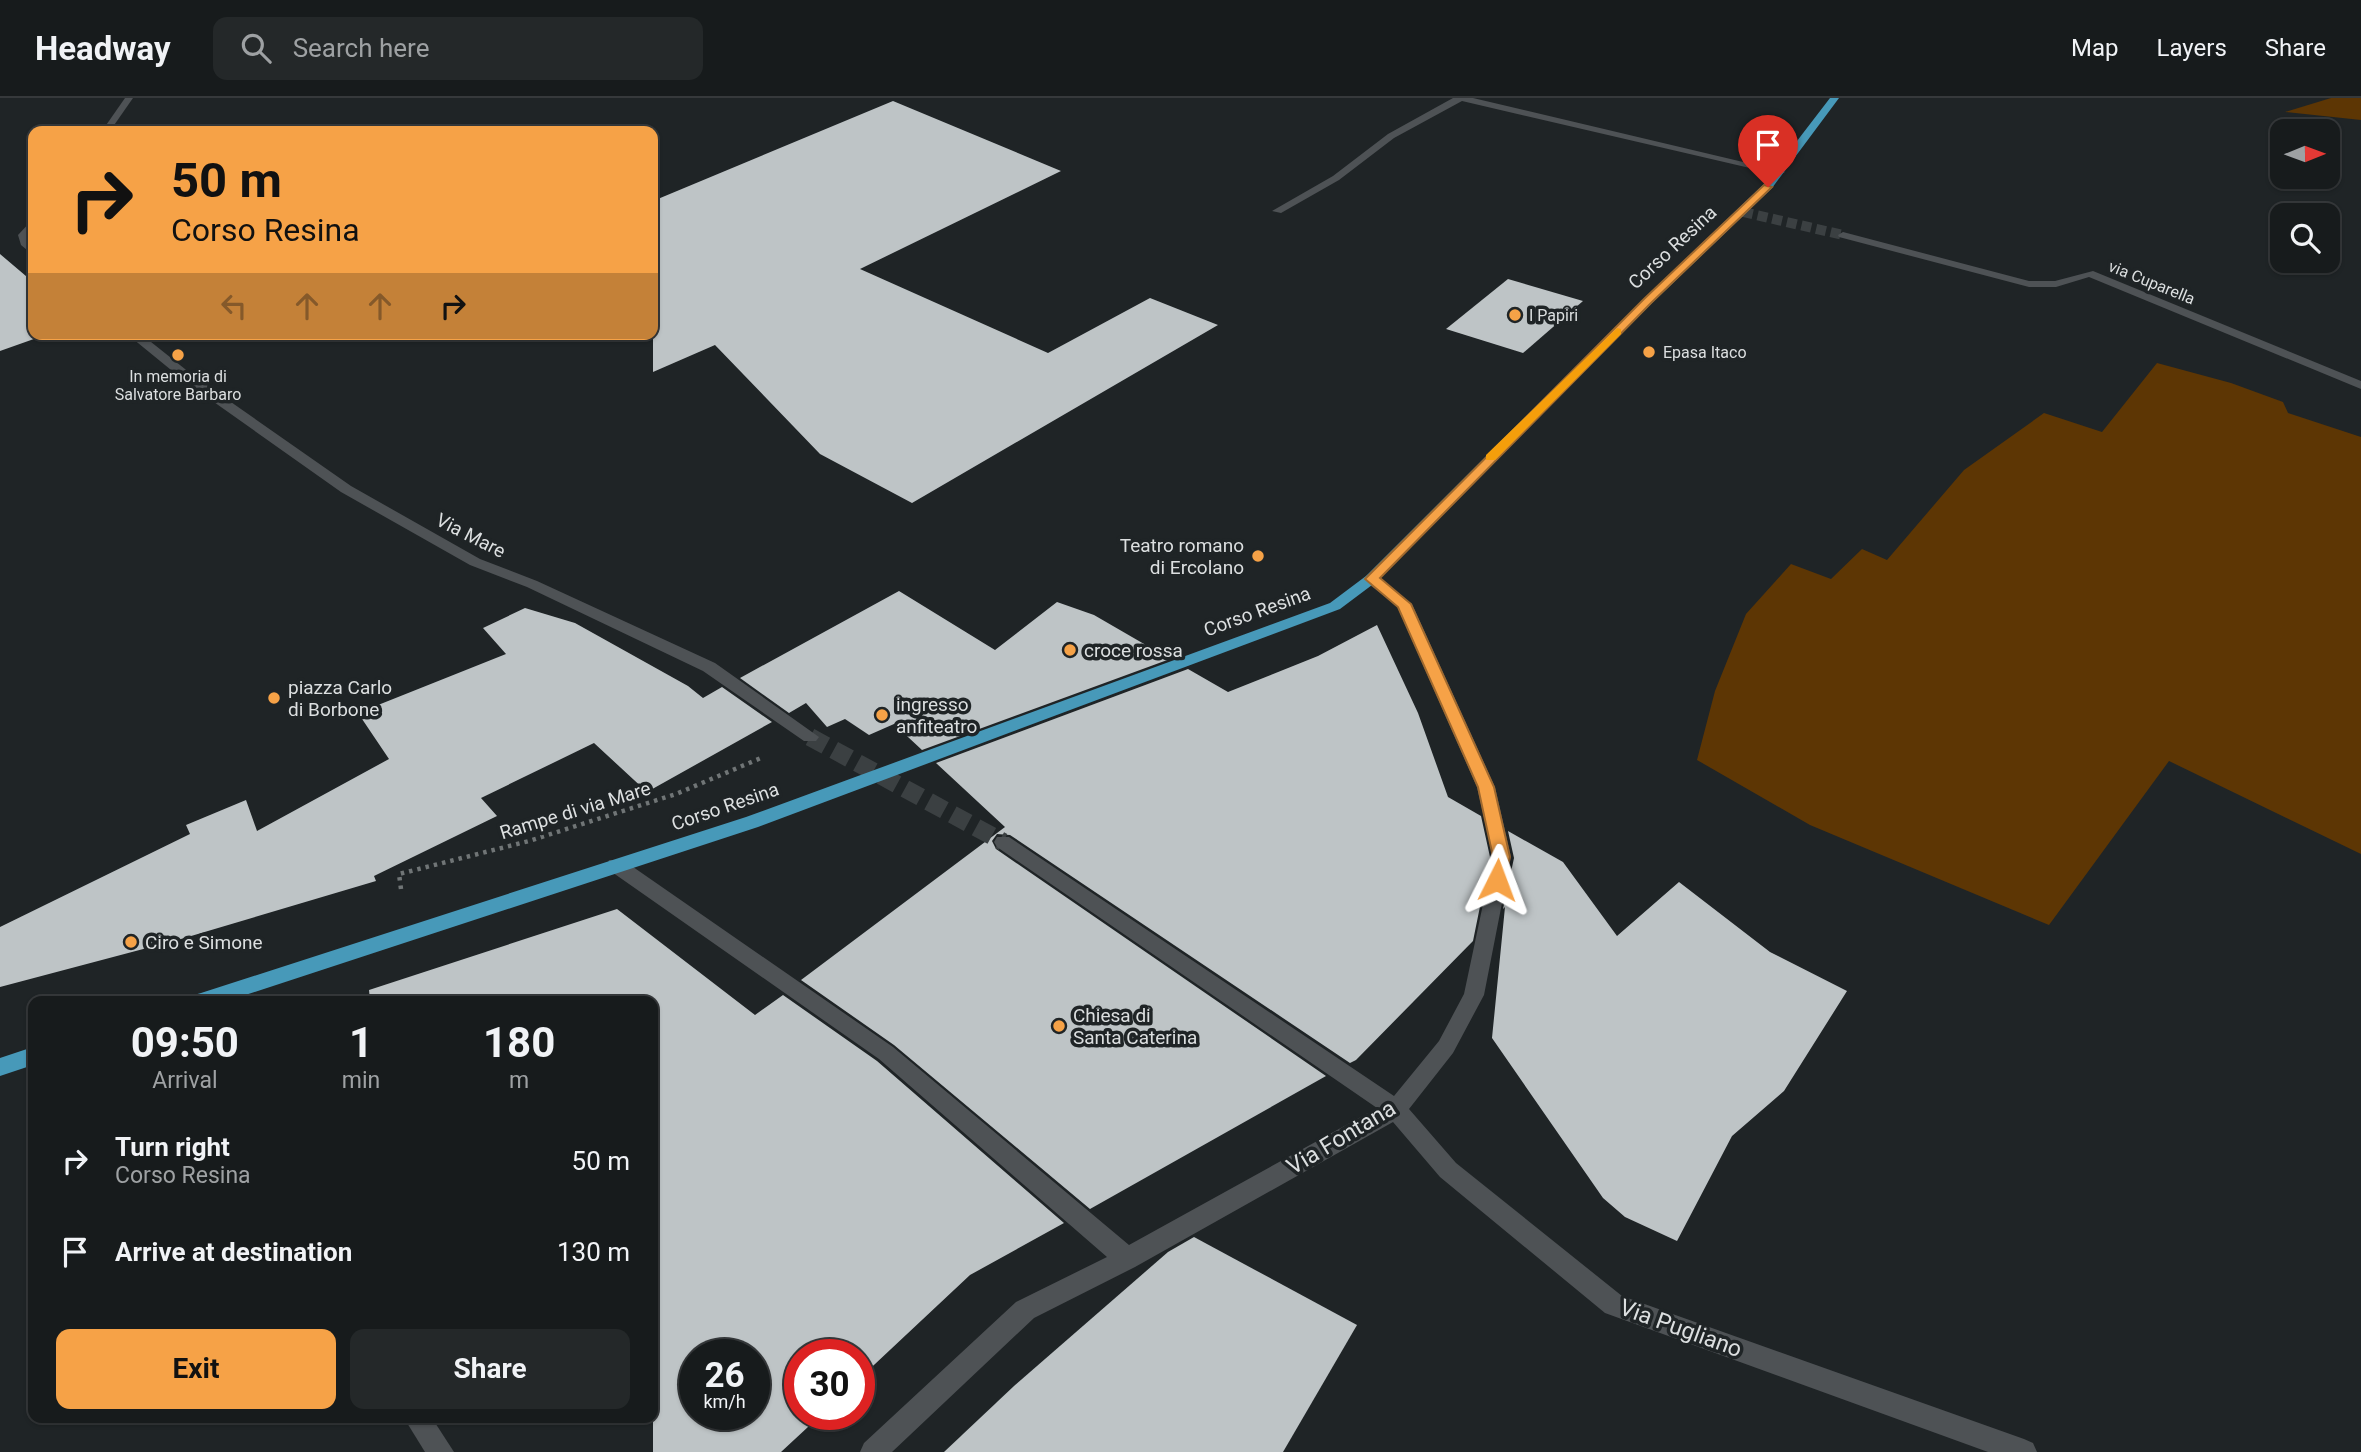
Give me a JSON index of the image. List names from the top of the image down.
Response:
{
  "streets": {
    "main road": ["Corso Resina"],
    "street": [
      "via Cuparella",
      "Via Mare",
      "Via Fontana",
      "Via Pugliano"
    ],
    "path": ["Rampe di via Mare"]
  },
  "crossings": [
    ["Corso Resina", "Rampe di via Mare"],
    ["Corso Resina", "Via Fontana"],
    ["Via Mare", "Rampe di via Mare"],
    ["Via Fontana", "Via Pugliano"]
  ],
  "places": [
    "I Papiri",
    "Epasa Itaco",
    "In memoria di Salvatore Barbaro",
    "Teatro romano di Ercolano",
    "croce rossa",
    "piazza Carlo di Borbone",
    "ingresso anfiteatro",
    "Ciro e Simone",
    "Chiesa di Santa Caterina"
  ],
  "north": "right",
  "page": {
    "header": "Headway",
    "search": "Search here",
    "nav": ["Map", "Layers", "Share"],
    "turn": ["50 m", "Corso Resina"],
    "eta": [
      "09:50",
      "Arrival",
      "1",
      "min",
      "180",
      "m"
    ],
    "list": [
      {
        "name": "Turn right",
        "note": "Corso Resina",
        "value": "50 m"
      },
      {
        "name": "Arrive at destination",
        "value": "130 m"
      }
    ],
    "buttons": ["Exit", "Share"],
    "speed": "26 km/h",
    "limit": "30"
  }
}
